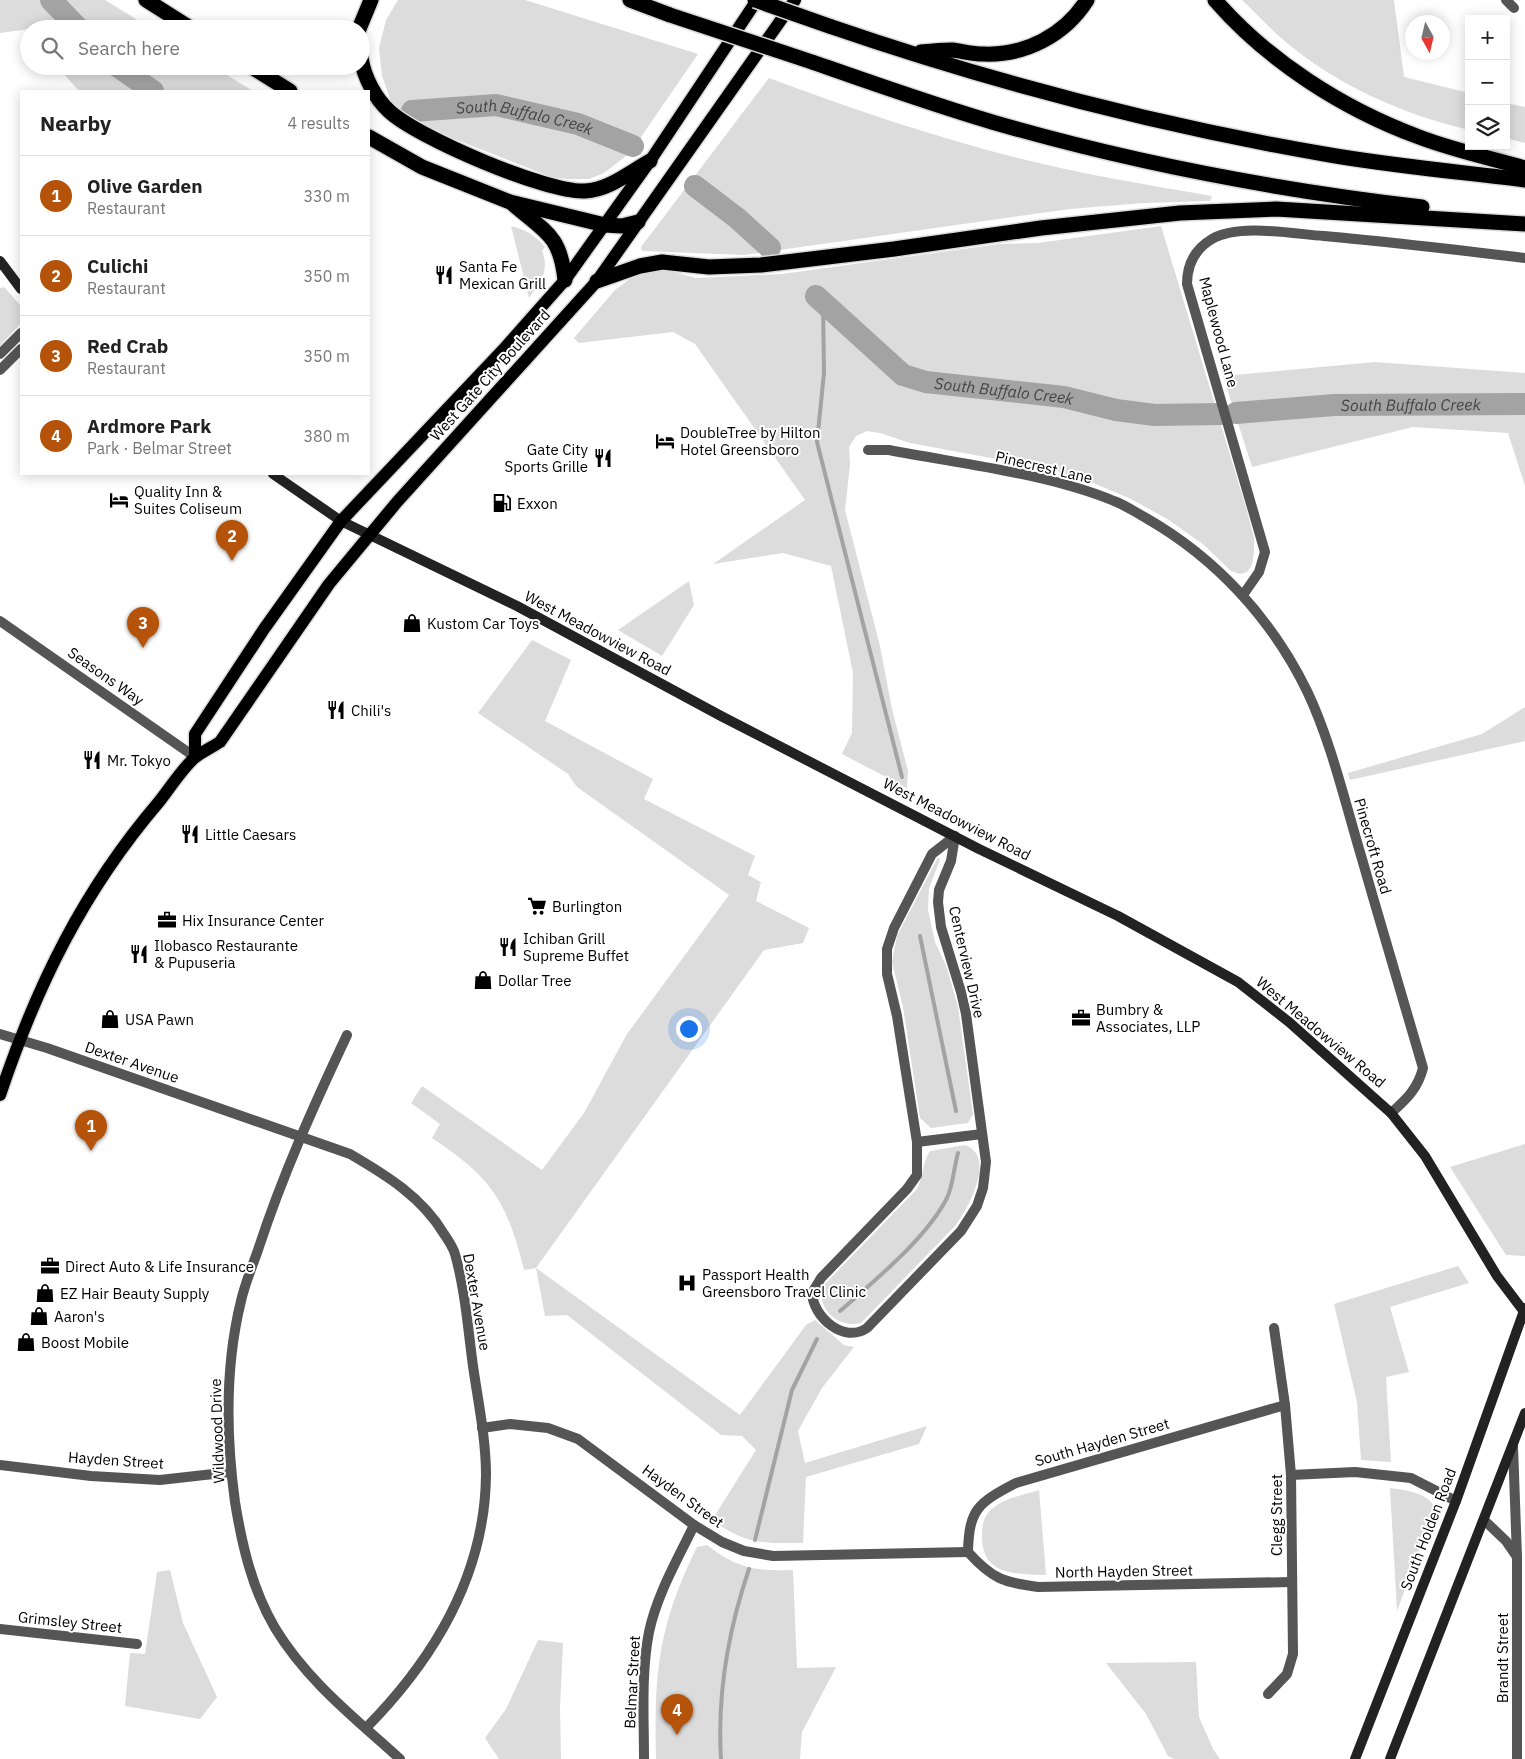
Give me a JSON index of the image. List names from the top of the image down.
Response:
{
  "streets": {
    "main road": ["West Gate City Boulevard"],
    "street": [
      "Maplewood Lane",
      "Pinecrest Lane",
      "West Meadowview Road",
      "Seasons Way",
      "Pinecroft Road",
      "Centerview Drive",
      "Dexter Avenue",
      "Wildwood Drive",
      "South Hayden Street",
      "Hayden Street",
      "Clegg Street",
      "South Holden Road",
      "North Hayden Street",
      "Grimsley Street",
      "Brandt Street",
      "Belmar Street"
    ]
  },
  "crossings": [
    ["Maplewood Lane", "Pinecrest Lane"],
    ["Maplewood Lane", "Pinecroft Road"],
    ["West Gate City Boulevard", "West Meadowview Road"],
    ["West Gate City Boulevard", "Seasons Way"],
    ["West Gate City Boulevard", "Dexter Avenue"],
    ["Pinecrest Lane", "Pinecroft Road"],
    ["West Meadowview Road", "Pinecroft Road"],
    ["West Meadowview Road", "Centerview Drive"],
    ["West Meadowview Road", "South Holden Road"],
    ["Dexter Avenue", "Wildwood Drive"],
    ["Dexter Avenue", "Hayden Street"],
    ["Wildwood Drive", "Hayden Street"],
    ["South Hayden Street", "Hayden Street"],
    ["South Hayden Street", "Clegg Street"],
    ["South Hayden Street", "North Hayden Street"],
    ["Hayden Street", "North Hayden Street"],
    ["Hayden Street", "Belmar Street"],
    ["Clegg Street", "North Hayden Street"]
  ],
  "water": ["South Buffalo Creek"],
  "places": {
    "restaurant": [
      "Santa Fe Mexican Grill",
      "Gate City Sports Grille",
      "Chili's",
      "Mr. Tokyo",
      "Little Caesars",
      "Ichiban Grill Supreme Buffet",
      "Ilobasco Restaurante & Pupuseria"
    ],
    "hotel": ["DoubleTree by Hilton Hotel Greensboro", "Quality Inn & Suites Coliseum"],
    "fuel station": ["Exxon"],
    "shop": [
      "Kustom Car Toys",
      "Dollar Tree",
      "USA Pawn",
      "EZ Hair Beauty Supply",
      "Aaron's",
      "Boost Mobile"
    ],
    "supermarket": ["Burlington"],
    "office": ["Hix Insurance Center", "Bumbry & Associates, LLP", "Direct Auto & Life Insurance"],
    "hospital": ["Passport Health Greensboro Travel Clinic"]
  },
  "north": "bottom",
  "page": {
    "map_buttons": ["+", "−"],
    "search": "Search here",
    "heading": ["Nearby", "4 results"],
    "list": [
      {
        "mark": "1",
        "name": "Olive Garden",
        "note": "Restaurant",
        "value": "330 m"
      },
      {
        "mark": "2",
        "name": "Culichi",
        "note": "Restaurant",
        "value": "350 m"
      },
      {
        "mark": "3",
        "name": "Red Crab",
        "note": "Restaurant",
        "value": "350 m"
      },
      {
        "mark": "4",
        "name": "Ardmore Park",
        "note": "Park · Belmar Street",
        "value": "380 m"
      }
    ],
    "pins": [
      "2",
      "3",
      "1",
      "4"
    ]
  }
}
